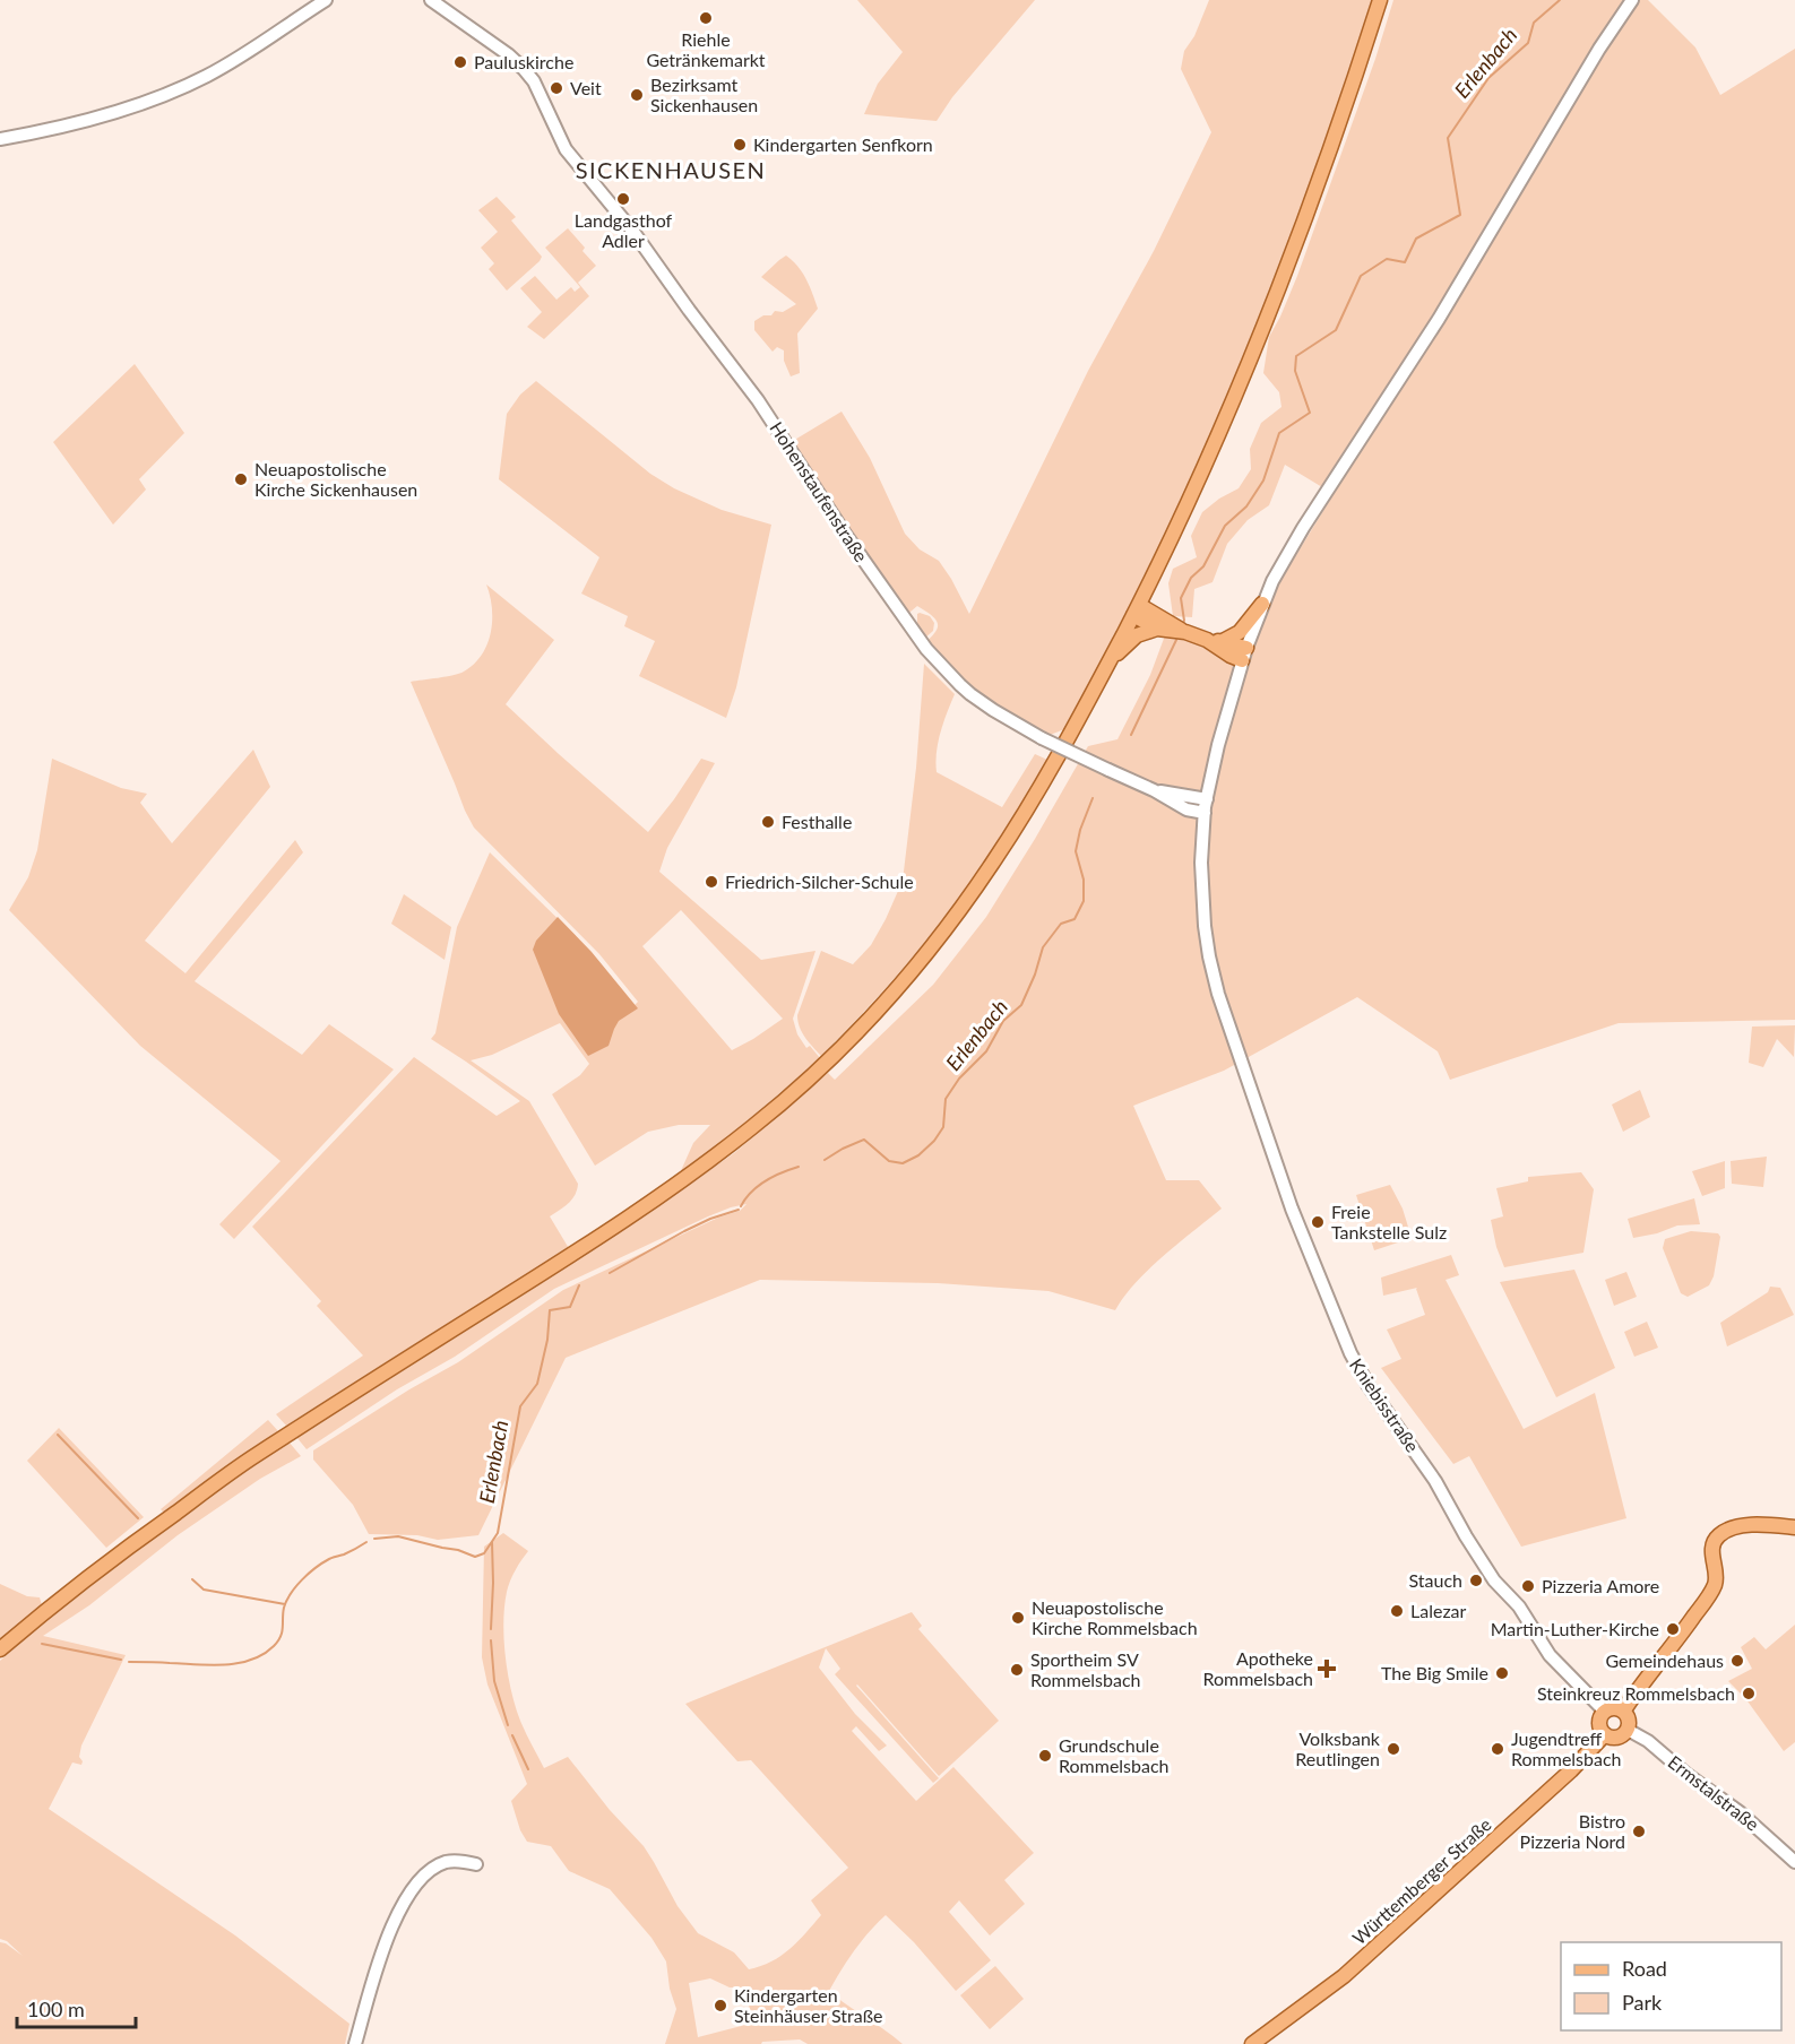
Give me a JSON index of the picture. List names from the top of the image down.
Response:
{
  "streets": {
    "main road": ["Württemberger Straße"],
    "street": ["Hohenstaufenstraße", "Kniebisstraße", "Ermstalstraße"]
  },
  "crossings": [
    ["Hohenstaufenstraße", "Kniebisstraße"],
    ["Kniebisstraße", "Ermstalstraße"],
    ["Kniebisstraße", "Württemberger Straße"],
    ["Ermstalstraße", "Württemberger Straße"]
  ],
  "districts": ["SICKENHAUSEN"],
  "water": ["Erlenbach"],
  "places": {
    "other": [
      "Riehle Getränkemarkt",
      "Pauluskirche",
      "Veit",
      "Bezirksamt Sickenhausen",
      "Kindergarten Senfkorn",
      "Landgasthof Adler",
      "Neuapostolische Kirche Sickenhausen",
      "Festhalle",
      "Friedrich-Silcher-Schule",
      "Freie Tankstelle Sulz",
      "Stauch",
      "Pizzeria Amore",
      "Lalezar",
      "Neuapostolische Kirche Rommelsbach",
      "Martin-Luther-Kirche",
      "Gemeindehaus",
      "Sportheim SV Rommelsbach",
      "The Big Smile",
      "Steinkreuz Rommelsbach",
      "Volksbank Reutlingen",
      "Jugendtreff Rommelsbach",
      "Grundschule Rommelsbach",
      "Bistro Pizzeria Nord",
      "Kindergarten Steinhäuser Straße"
    ],
    "health": ["Apotheke Rommelsbach"]
  },
  "legend": ["Road", "Park"],
  "scale_bar": "100 m"
}
